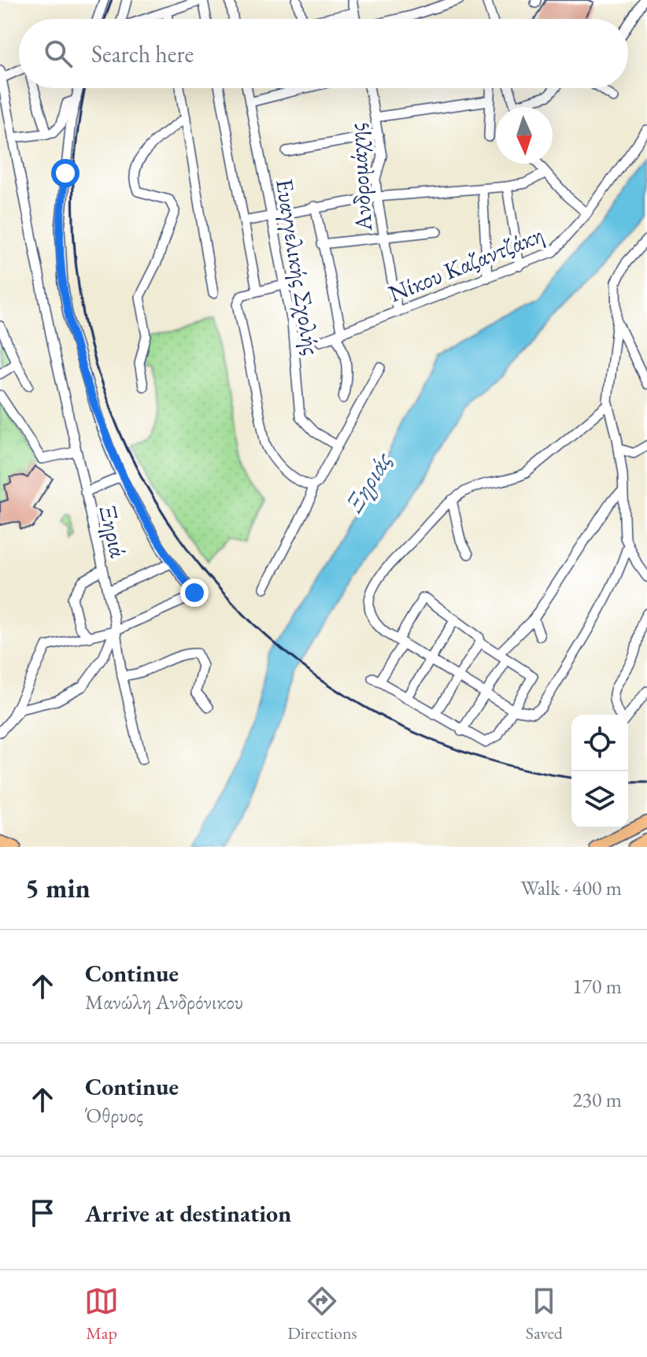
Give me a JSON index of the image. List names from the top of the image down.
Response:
{
  "streets": {
    "street": [
      "Ανδρομάχης",
      "Νίκου Καζαντζάκη",
      "Ευαγγελικής Σχολής",
      "Ξηριά"
    ]
  },
  "crossings": [
    ["Ανδρομάχης", "Νίκου Καζαντζάκη"]
  ],
  "water": ["Ξηριάς"],
  "north": "bottom",
  "page": {
    "search": "Search here",
    "heading": ["5 min", "Walk · 400 m"],
    "list": [
      ["Continue", "Μανώλη Ανδρόνικου", "170 m"],
      ["Continue", "Όθρυος", "230 m"],
      "Arrive at destination"
    ],
    "nav": ["Map", "Directions", "Saved"]
  }
}
